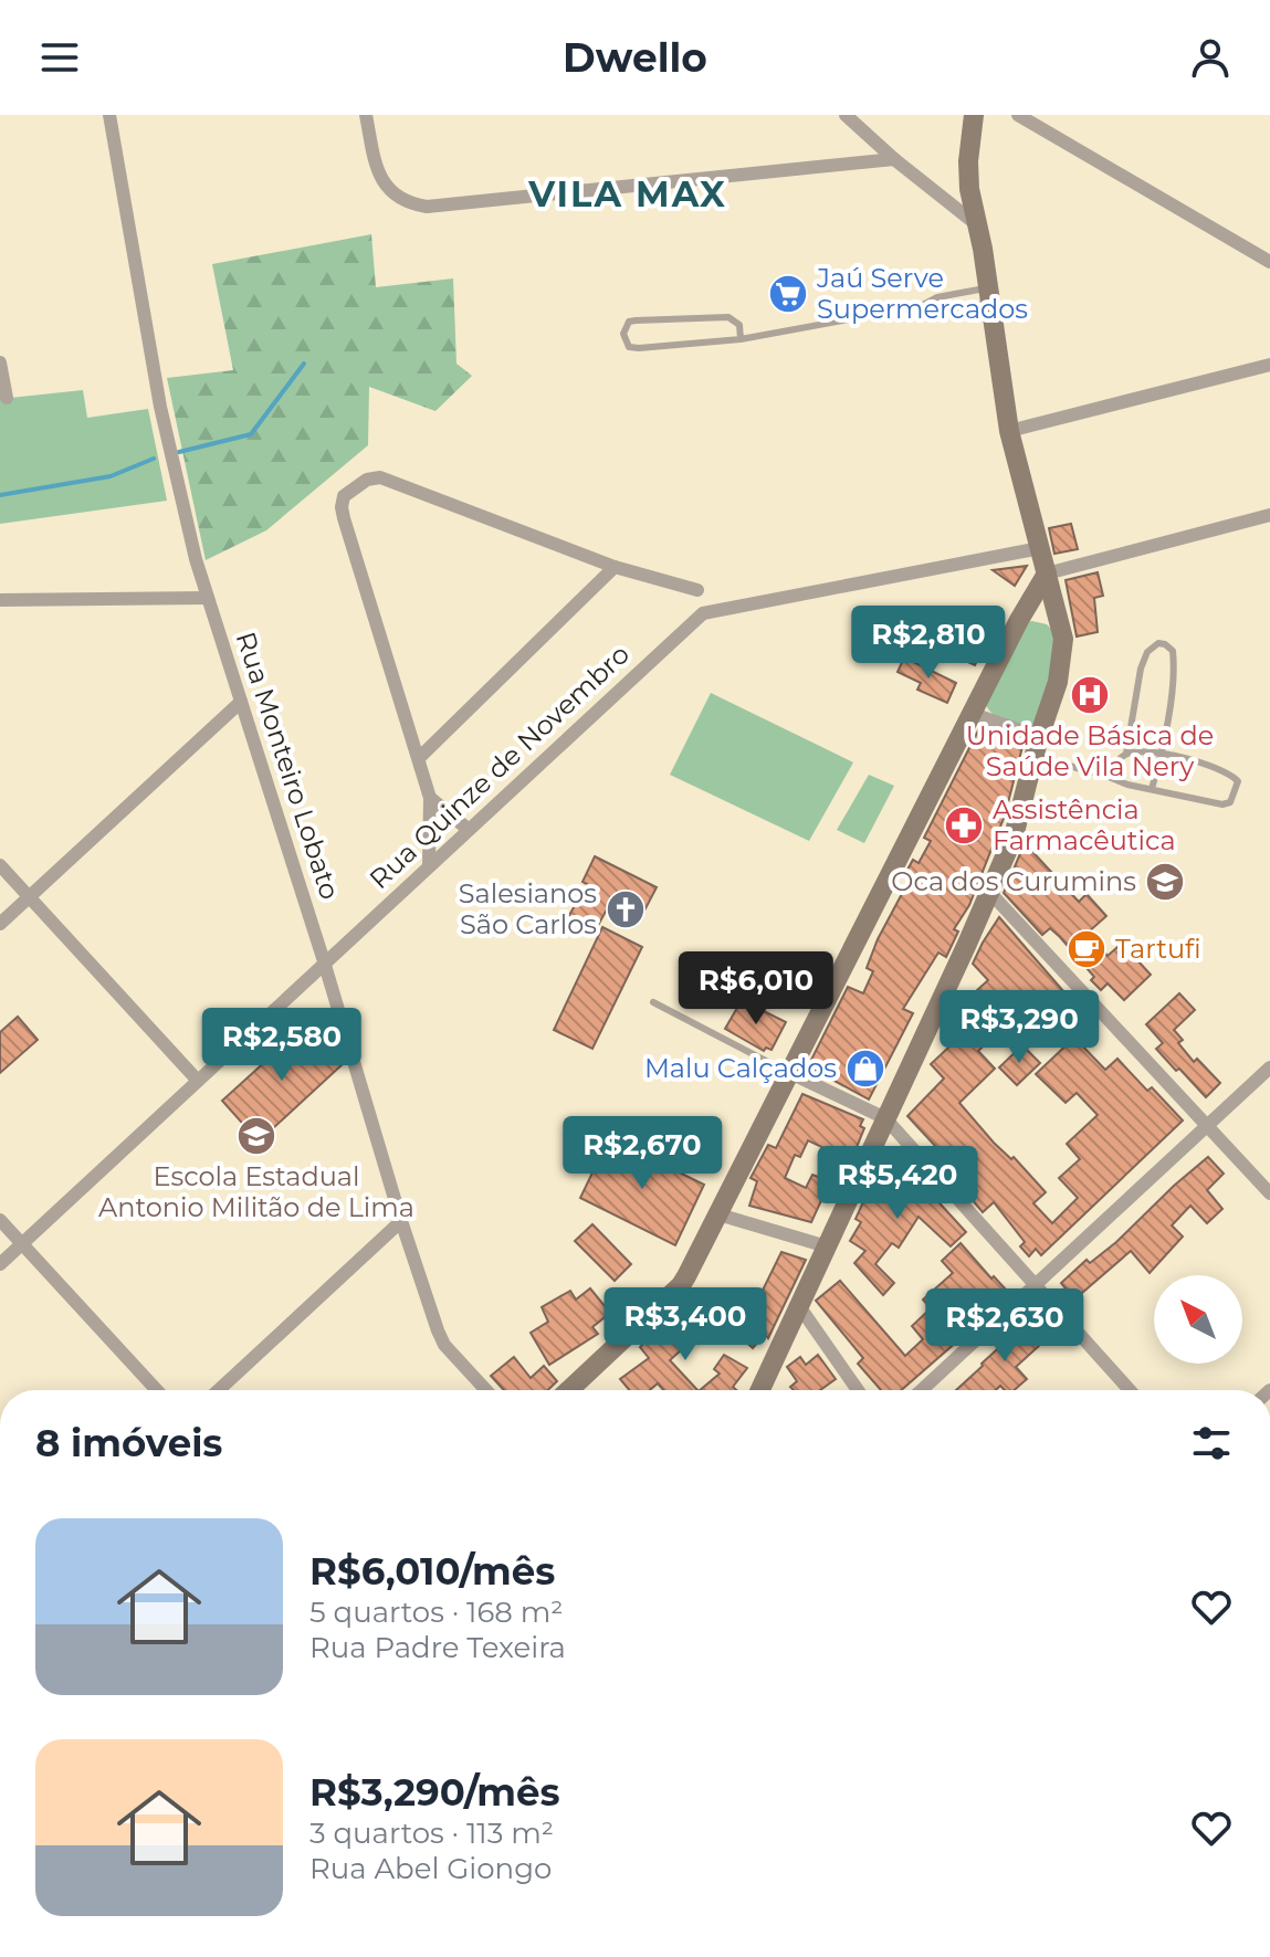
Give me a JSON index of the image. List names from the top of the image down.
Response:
{
  "streets": {
    "street": ["Rua Monteiro Lobato", "Rua Quinze de Novembro"]
  },
  "crossings": [
    ["Rua Monteiro Lobato", "Rua Quinze de Novembro"]
  ],
  "districts": ["VILA MAX"],
  "places": {
    "supermarket": ["Jaú Serve Supermercados"],
    "hospital": ["Unidade Básica de Saúde Vila Nery"],
    "pharmacy": ["Assistência Farmacêutica"],
    "school or university": ["Oca dos Curumins", "Escola Estadual Antonio Militão de Lima"],
    "church": ["Salesianos São Carlos"],
    "cafe": ["Tartufi"],
    "shop": ["Malu Calçados"]
  },
  "north": "top left",
  "page": {
    "header": "Dwello",
    "price": [
      "R$2,810",
      "R$6,010",
      "R$3,290",
      "R$2,580",
      "R$2,670",
      "R$5,420",
      "R$3,400",
      "R$2,630"
    ],
    "heading": "8 imóveis",
    "list": [
      {
        "name": "R$6,010/mês",
        "note": "5 quartos · 168 m² · Rua Padre Texeira"
      },
      {
        "name": "R$3,290/mês",
        "note": "3 quartos · 113 m² · Rua Abel Giongo"
      }
    ]
  }
}
